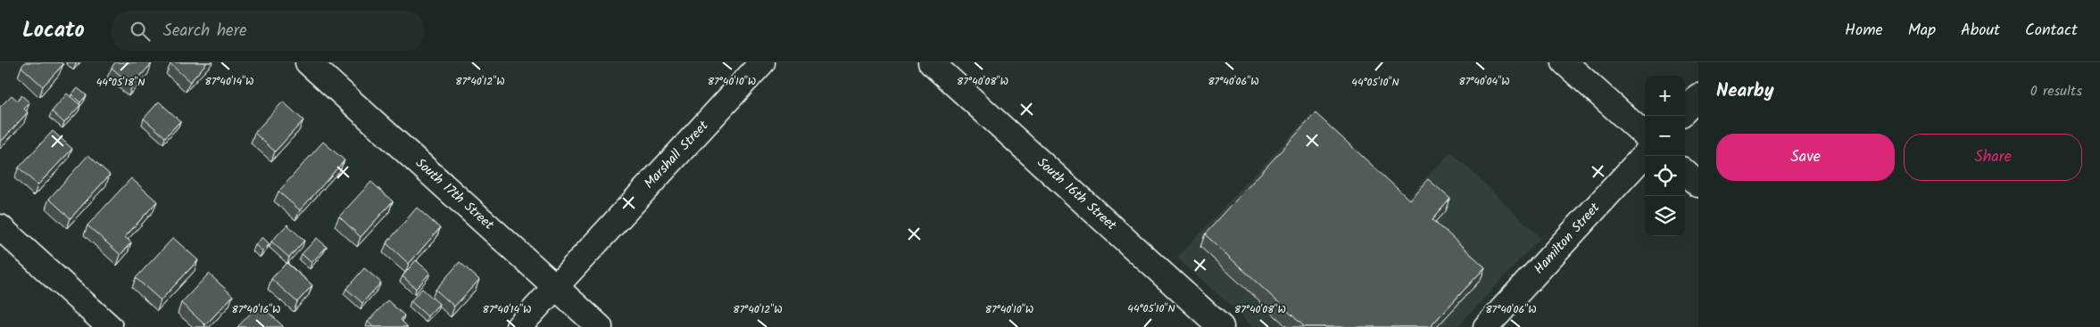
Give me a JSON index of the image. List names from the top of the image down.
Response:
{
  "streets": {
    "street": [
      "Marshall Street",
      "South 17th Street",
      "South 16th Street",
      "Hamilton Street"
    ]
  },
  "crossings": [
    ["Marshall Street", "South 17th Street"]
  ],
  "page": {
    "header": "Locato",
    "search": "Search here",
    "nav": [
      "Home",
      "Map",
      "About",
      "Contact"
    ],
    "heading": ["Nearby", "0 results"],
    "map_buttons": ["+", "−"],
    "buttons": ["Save", "Share"]
  },
  "coordinates": [
    "87°40'14\"W",
    "87°40'12\"W",
    "87°40'10\"W",
    "87°40'08\"W",
    "87°40'06\"W",
    "87°40'04\"W",
    "44°05'18\"N",
    "44°05'10\"N",
    "87°40'16\"W"
  ]
}
